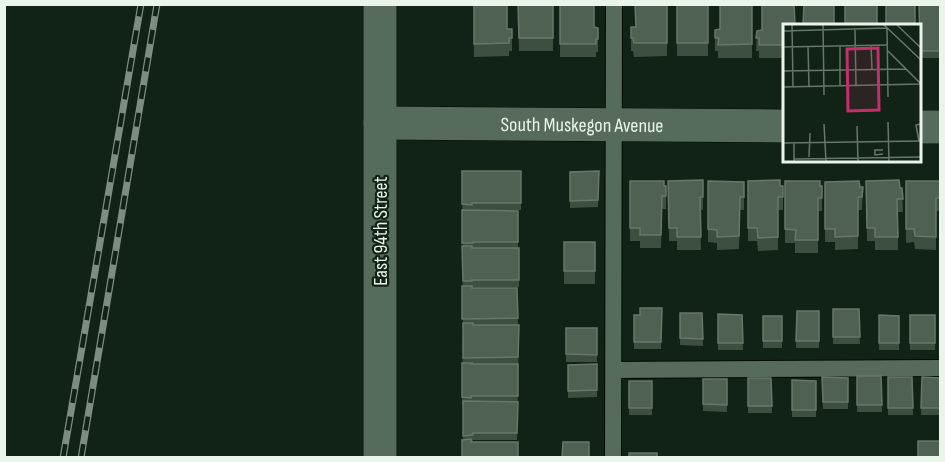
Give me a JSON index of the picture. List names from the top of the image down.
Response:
{
  "streets": {
    "street": ["South Muskegon Avenue", "East 94th Street"]
  },
  "crossings": [
    ["South Muskegon Avenue", "East 94th Street"]
  ]
}
